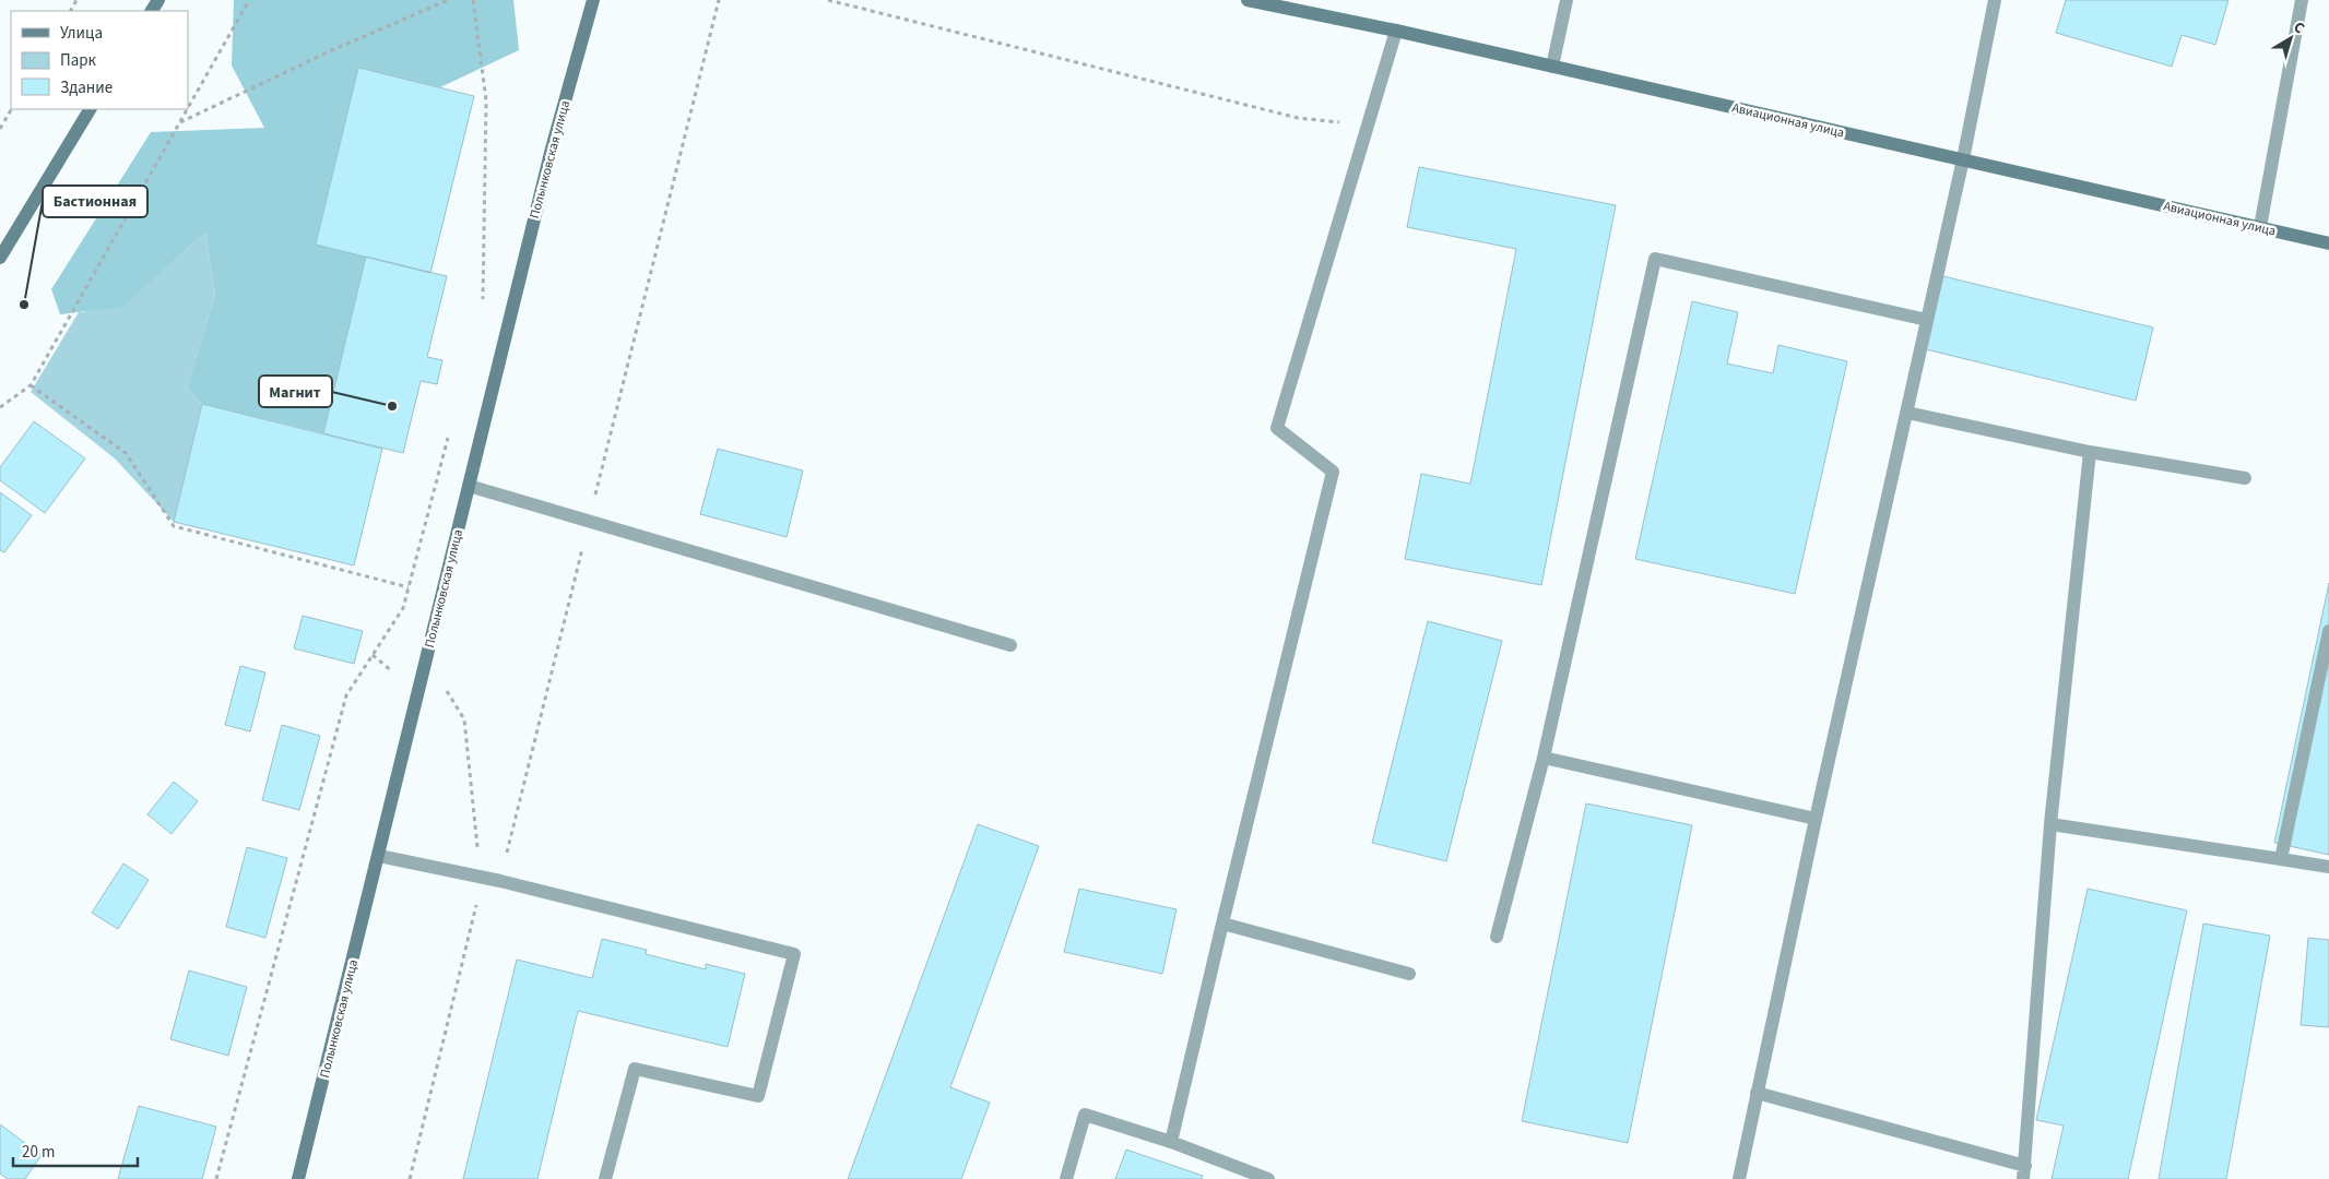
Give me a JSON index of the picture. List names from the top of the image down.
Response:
{
  "streets": {
    "main road": ["Авиационная улица", "Полынковская улица"]
  },
  "places": ["Бастионная", "Магнит"],
  "legend": ["Улица", "Парк", "Здание"],
  "scale_bar": "20 m",
  "north": "top right"
}
